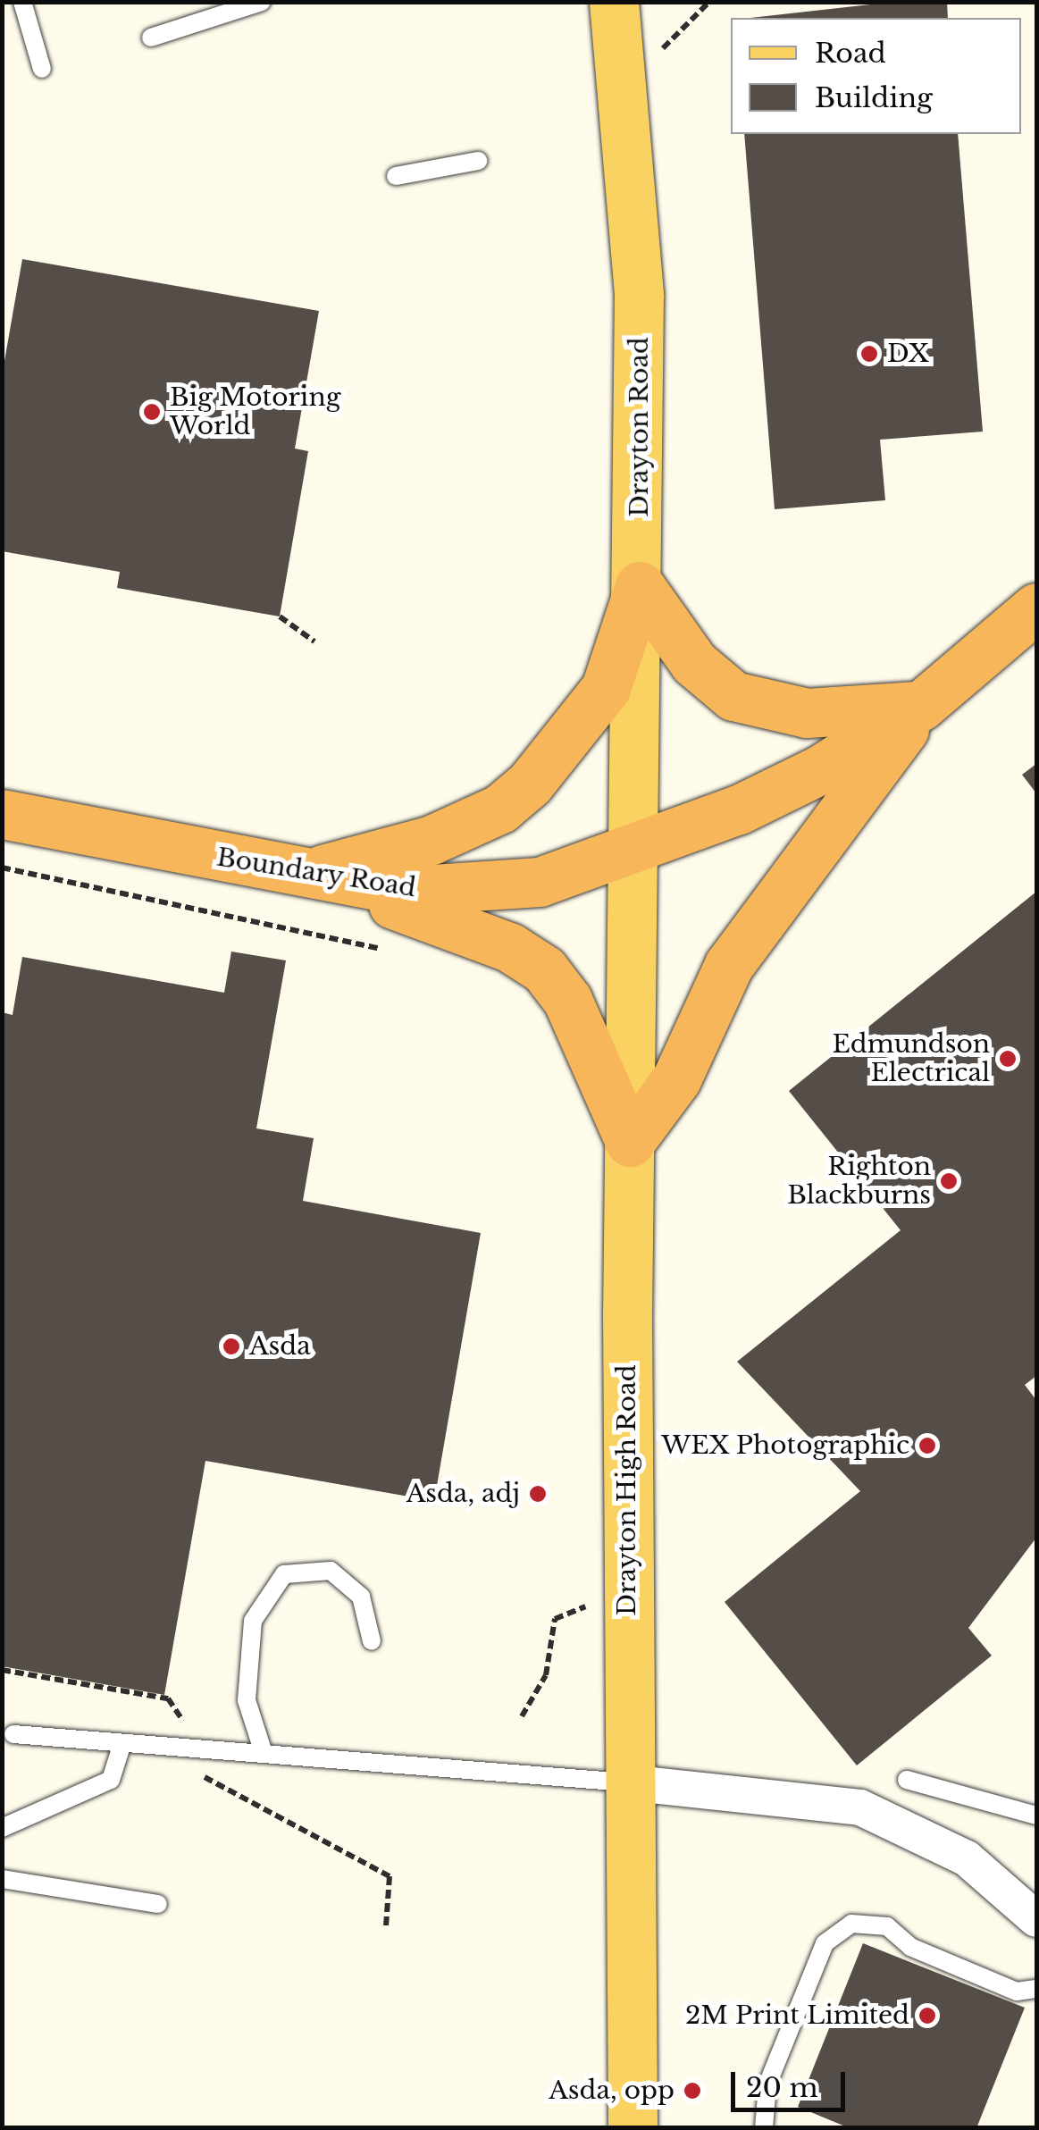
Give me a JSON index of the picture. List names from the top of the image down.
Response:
{
  "streets": {
    "highway": ["Boundary Road"],
    "main road": ["Drayton Road", "Drayton High Road"]
  },
  "crossings": [
    ["Drayton Road", "Boundary Road"],
    ["Drayton Road", "Drayton High Road"],
    ["Boundary Road", "Drayton High Road"]
  ],
  "places": [
    "DX",
    "Big Motoring World",
    "Edmundson Electrical",
    "Righton Blackburns",
    "Asda",
    "WEX Photographic",
    "Asda, adj",
    "2M Print Limited",
    "Asda, opp"
  ],
  "legend": ["Road", "Building"],
  "scale_bar": "20 m"
}
